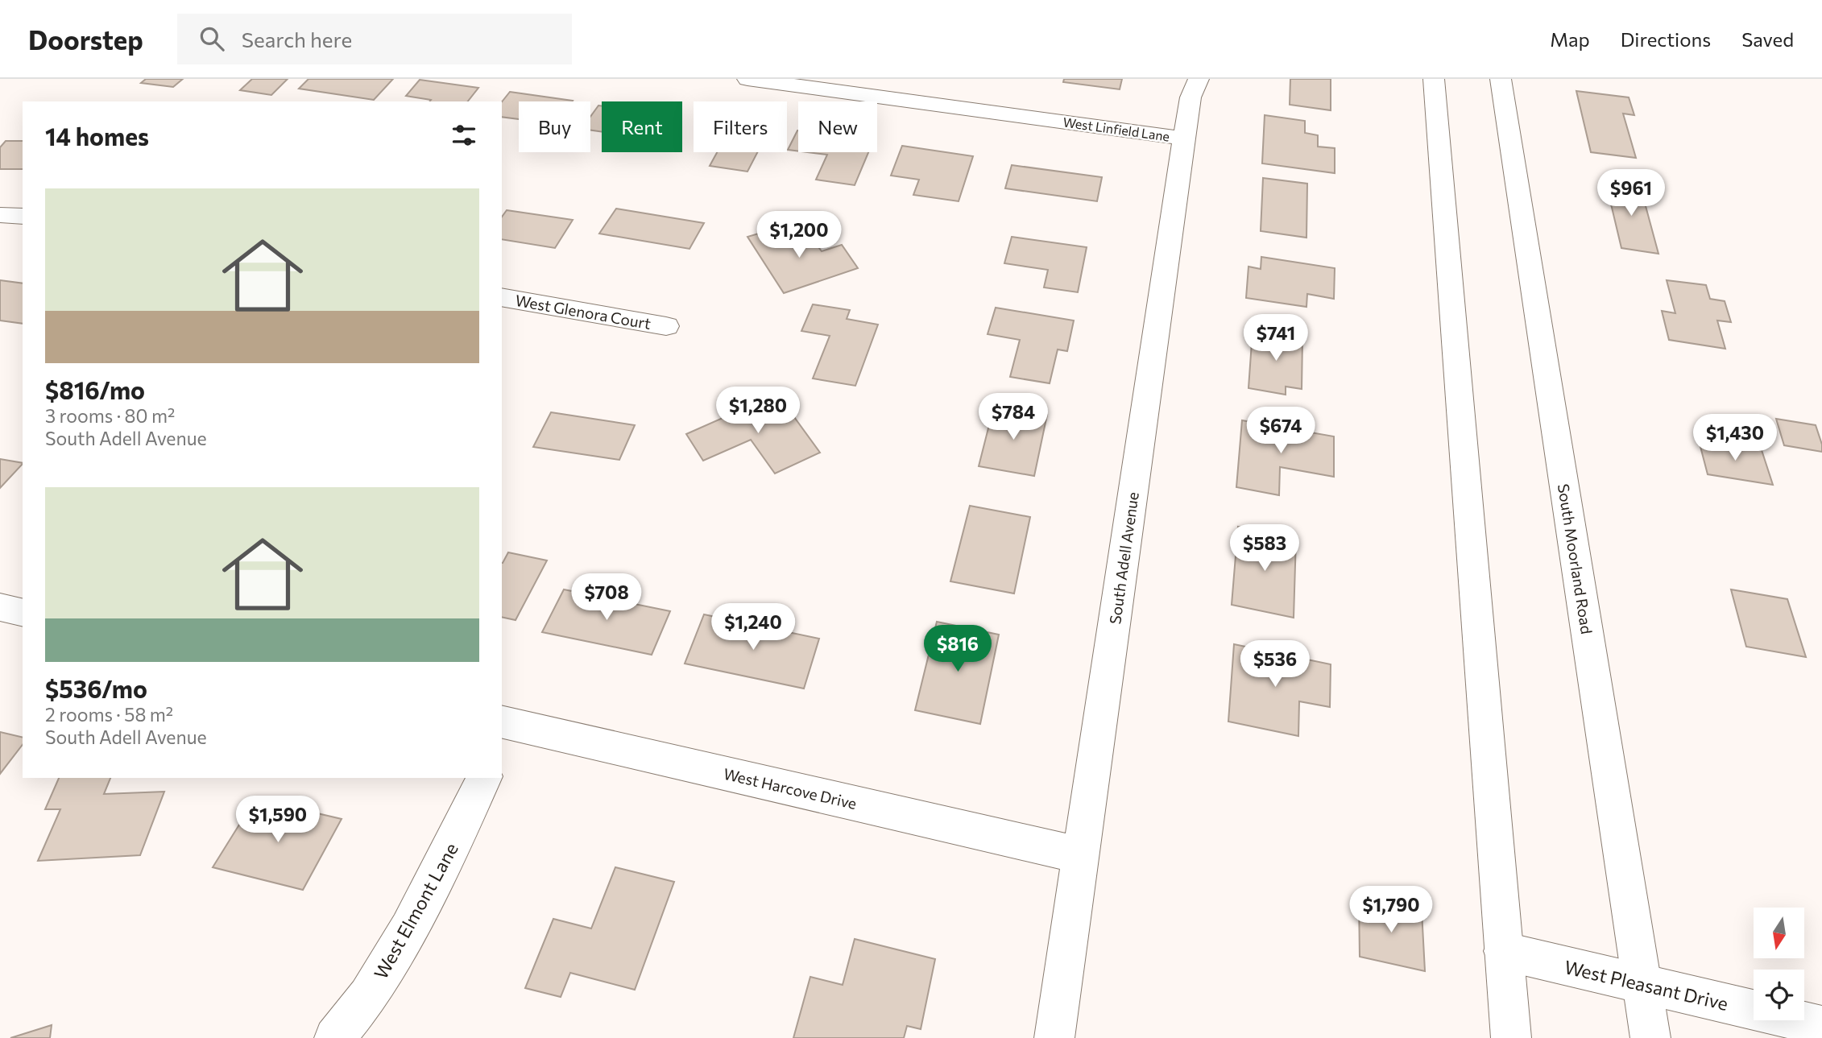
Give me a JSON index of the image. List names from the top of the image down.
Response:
{
  "streets": {
    "street": [
      "West Linfield Lane",
      "West Glenora Court",
      "South Adell Avenue",
      "South Moorland Road",
      "West Harcove Drive",
      "West Elmont Lane",
      "West Pleasant Drive"
    ]
  },
  "crossings": [
    ["West Linfield Lane", "South Adell Avenue"],
    ["South Adell Avenue", "West Harcove Drive"],
    ["South Moorland Road", "West Pleasant Drive"]
  ],
  "north": "bottom",
  "page": {
    "header": "Doorstep",
    "search": "Search here",
    "nav": ["Map", "Directions", "Saved"],
    "chip": [
      "Buy",
      "Rent",
      "Filters",
      "New"
    ],
    "heading": "14 homes",
    "price": [
      "$961",
      "$1,200",
      "$741",
      "$1,280",
      "$784",
      "$674",
      "$1,430",
      "$583",
      "$708",
      "$1,240",
      "$816",
      "$536",
      "$1,590",
      "$1,790"
    ],
    "list": [
      {
        "name": "$816/mo",
        "note": "3 rooms · 80 m² · South Adell Avenue"
      },
      {
        "name": "$536/mo",
        "note": "2 rooms · 58 m² · South Adell Avenue"
      }
    ]
  }
}
